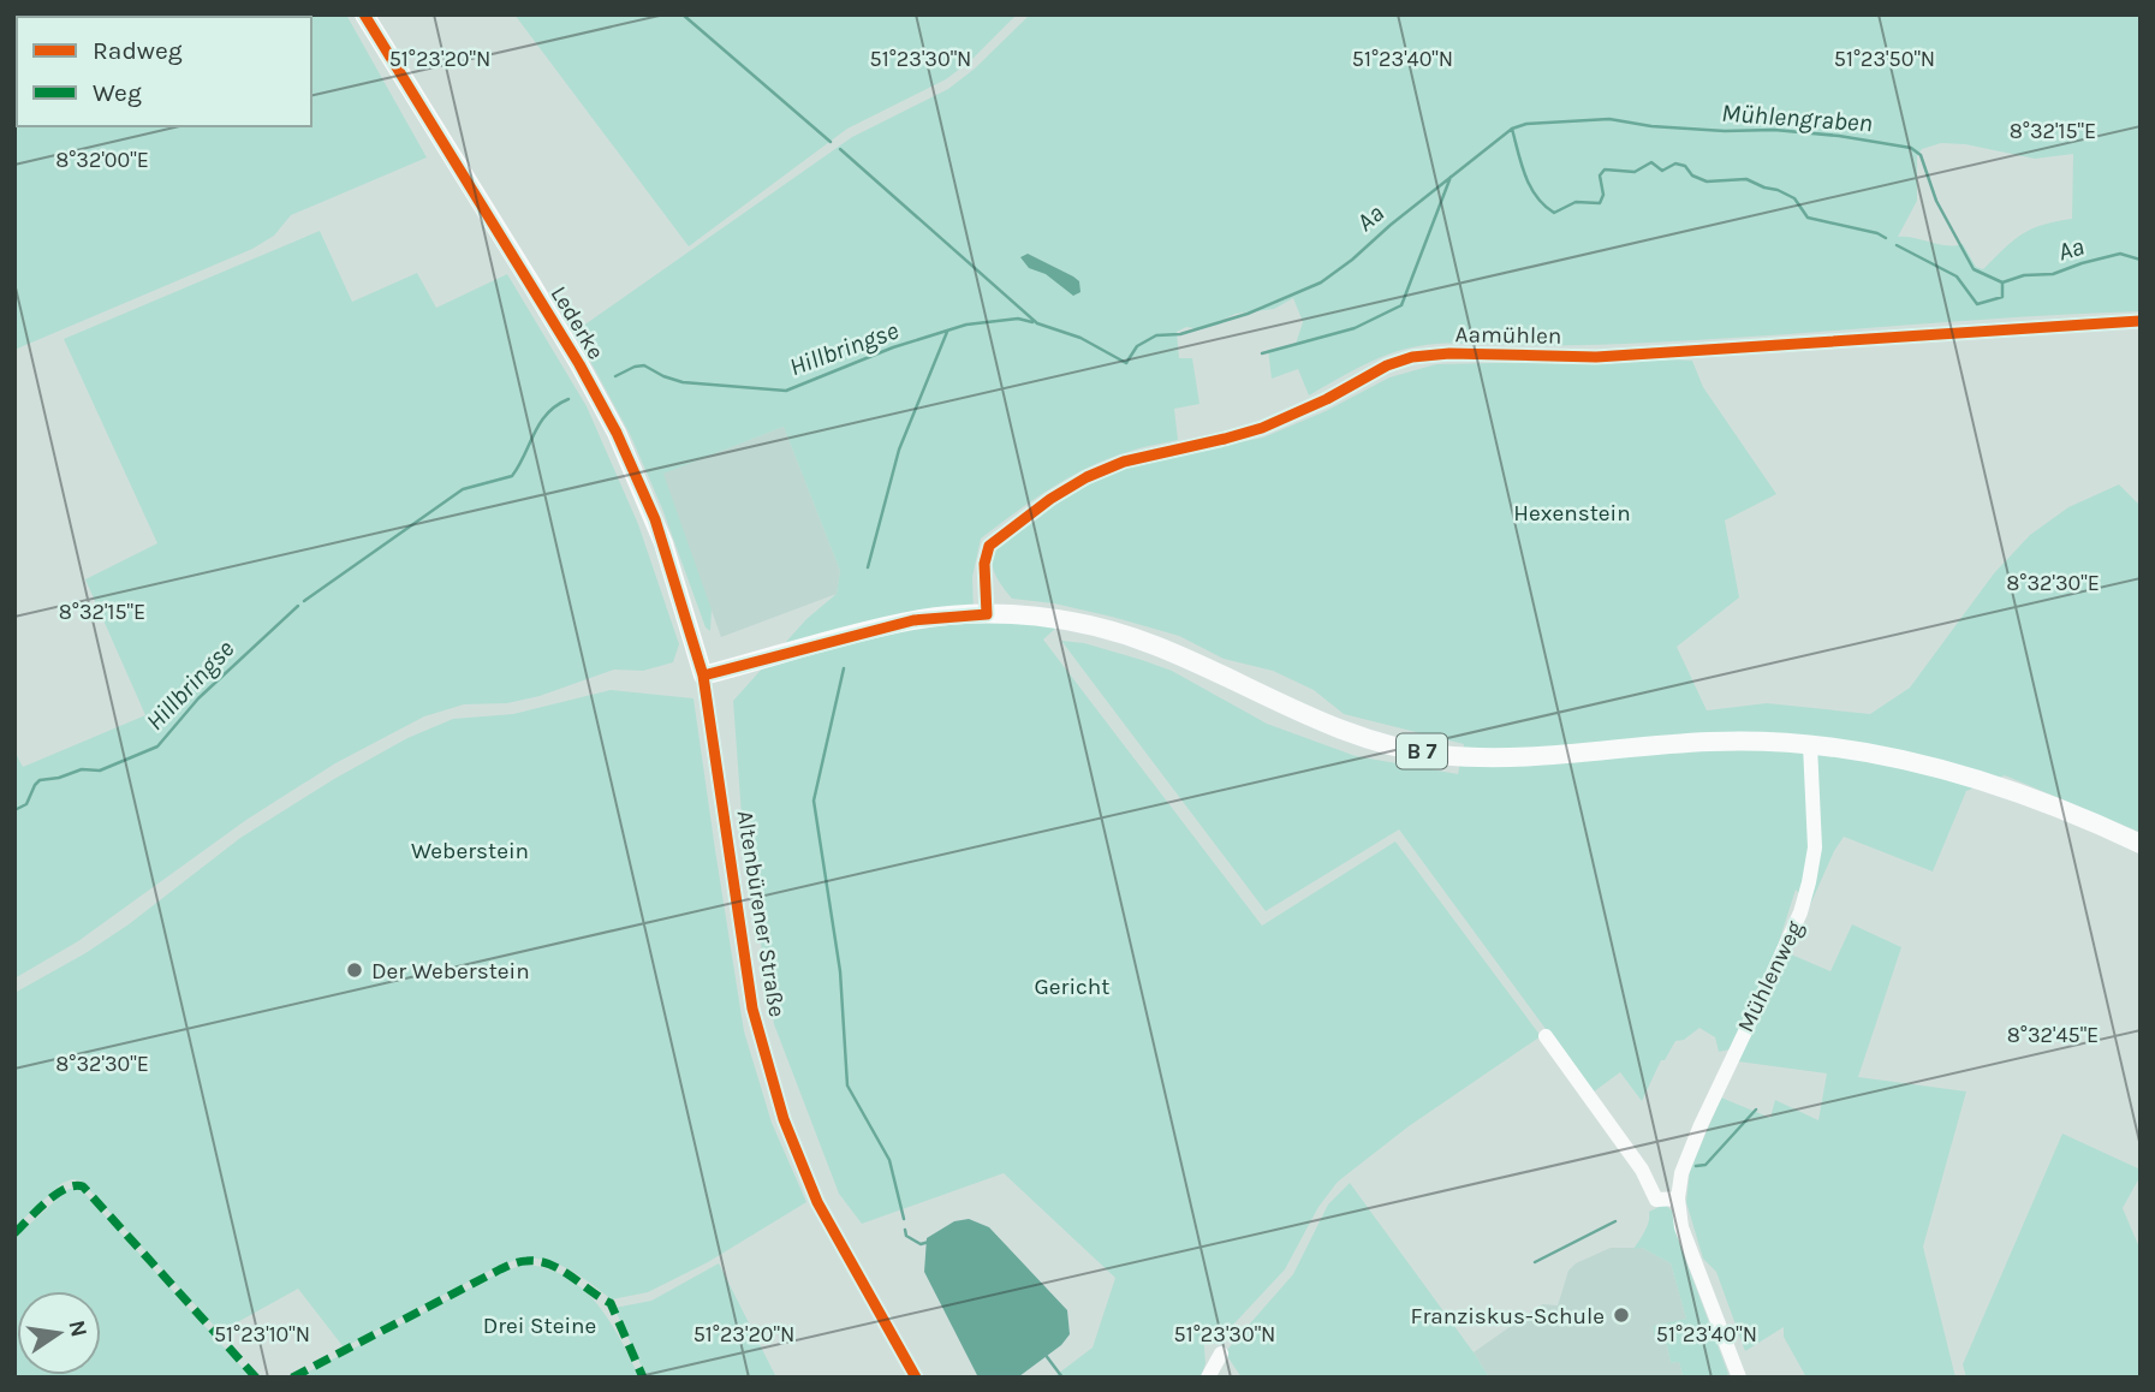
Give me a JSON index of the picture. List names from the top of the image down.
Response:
{
  "streets": {
    "main road": ["Lederke", "B 7"],
    "street": ["Aamühlen", "Altenbürener Straße", "Mühlenweg"]
  },
  "crossings": [
    ["Lederke", "B 7"],
    ["Lederke", "Altenbürener Straße"],
    ["Aamühlen", "B 7"],
    ["B 7", "Altenbürener Straße"],
    ["B 7", "Mühlenweg"]
  ],
  "water": ["Mühlengraben", "Aa", "Hillbringse"],
  "parks": [
    "Hexenstein",
    "Weberstein",
    "Gericht",
    "Drei Steine"
  ],
  "places": ["Der Weberstein", "Franziskus-Schule"],
  "legend": ["Radweg", "Weg"],
  "north": "right",
  "coordinates": [
    "51°23'50\"N",
    "51°23'20\"N",
    "51°23'30\"N",
    "51°23'40\"N",
    "8°32'15\"E",
    "8°32'00\"E",
    "8°32'30\"E",
    "8°32'45\"E",
    "51°23'10\"N"
  ]
}
